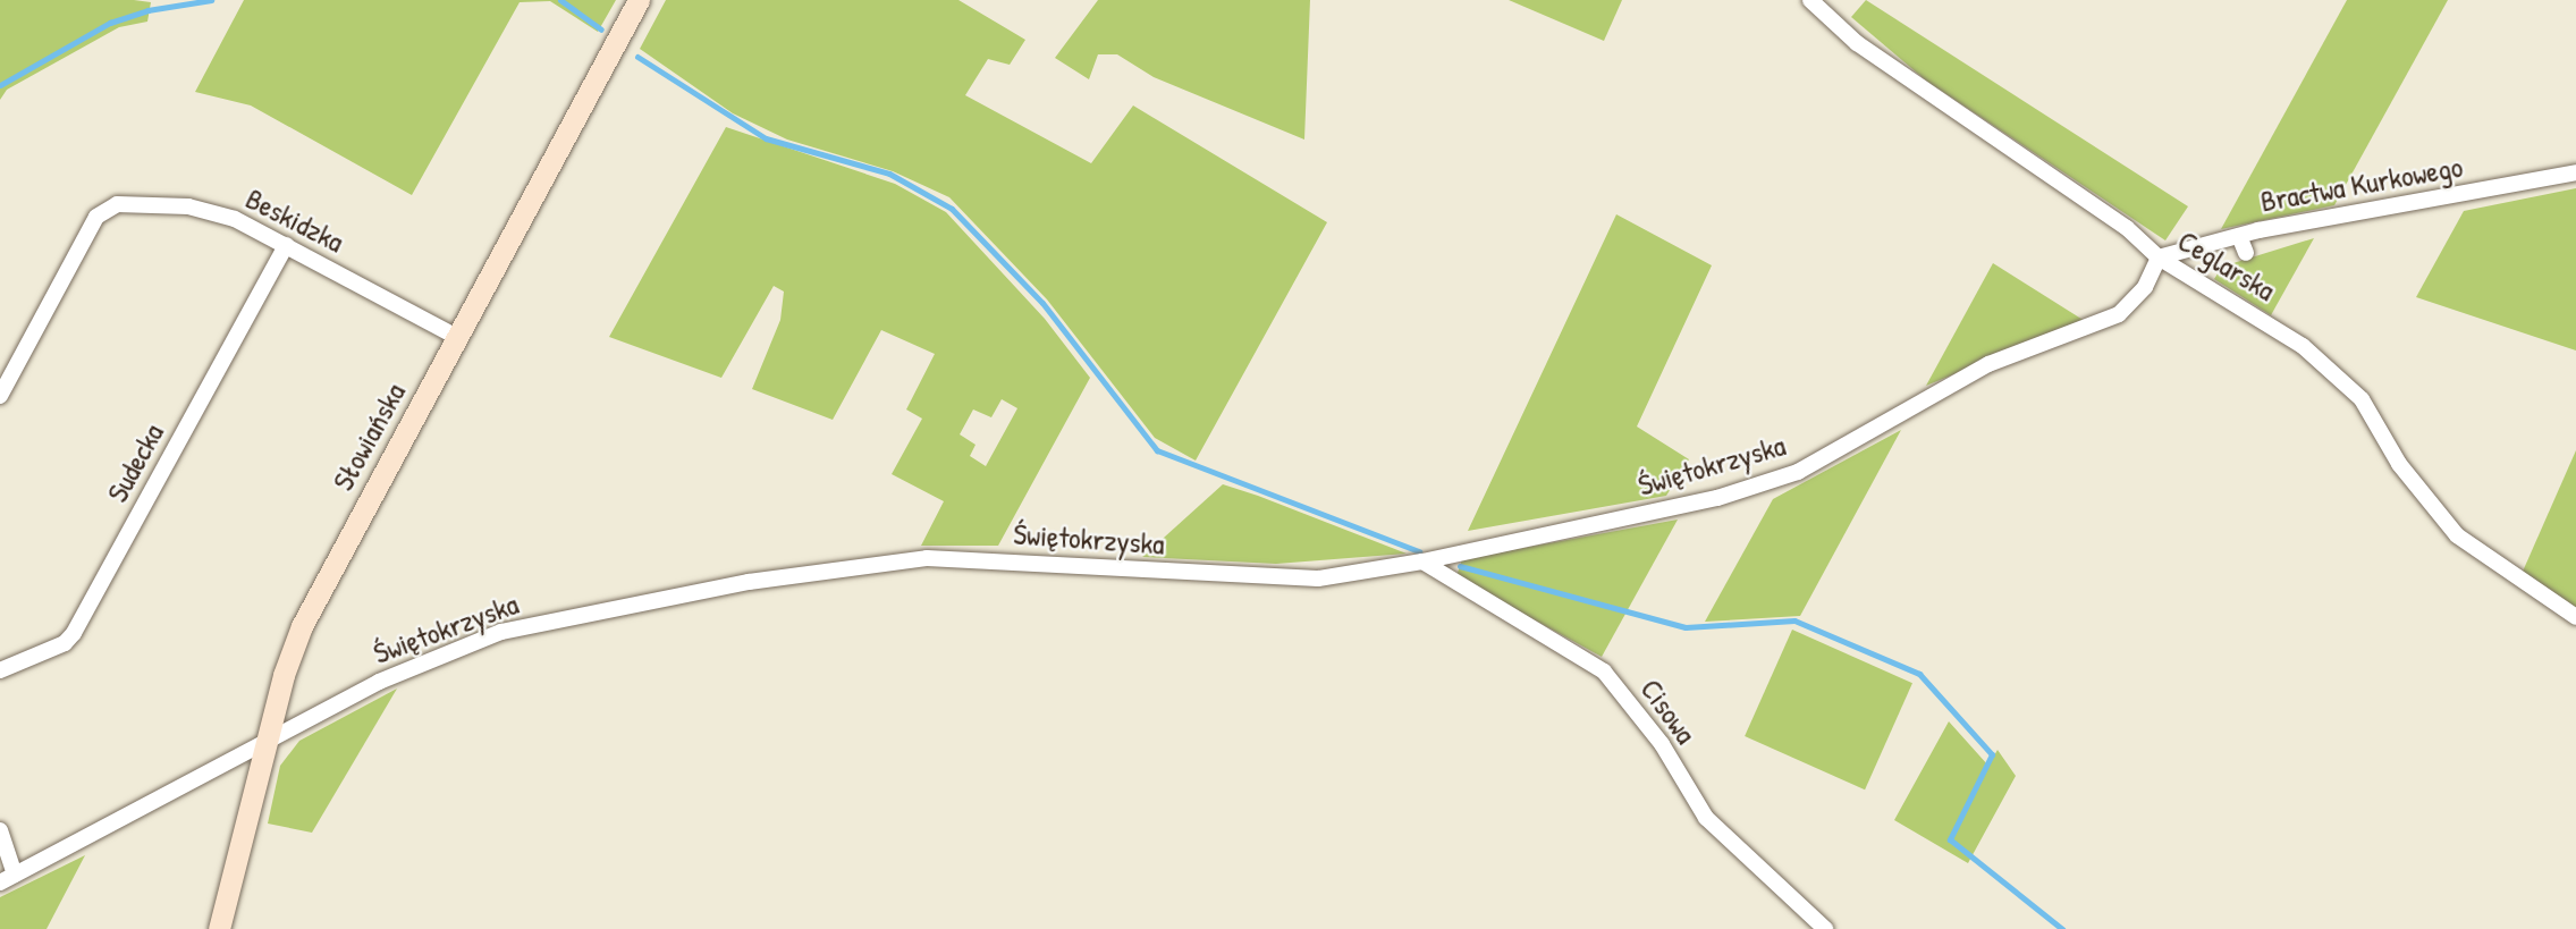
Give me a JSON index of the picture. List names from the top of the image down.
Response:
{
  "streets": {
    "street": [
      "Bractwa Kurkowego",
      "Beskidzka",
      "Ceglarska",
      "Słowiańska",
      "Sudecka",
      "Świętokrzyska",
      "Cisowa"
    ]
  },
  "crossings": [
    ["Bractwa Kurkowego", "Ceglarska"],
    ["Bractwa Kurkowego", "Świętokrzyska"],
    ["Beskidzka", "Słowiańska"],
    ["Beskidzka", "Sudecka"],
    ["Ceglarska", "Świętokrzyska"],
    ["Słowiańska", "Świętokrzyska"],
    ["Świętokrzyska", "Cisowa"]
  ]
}
